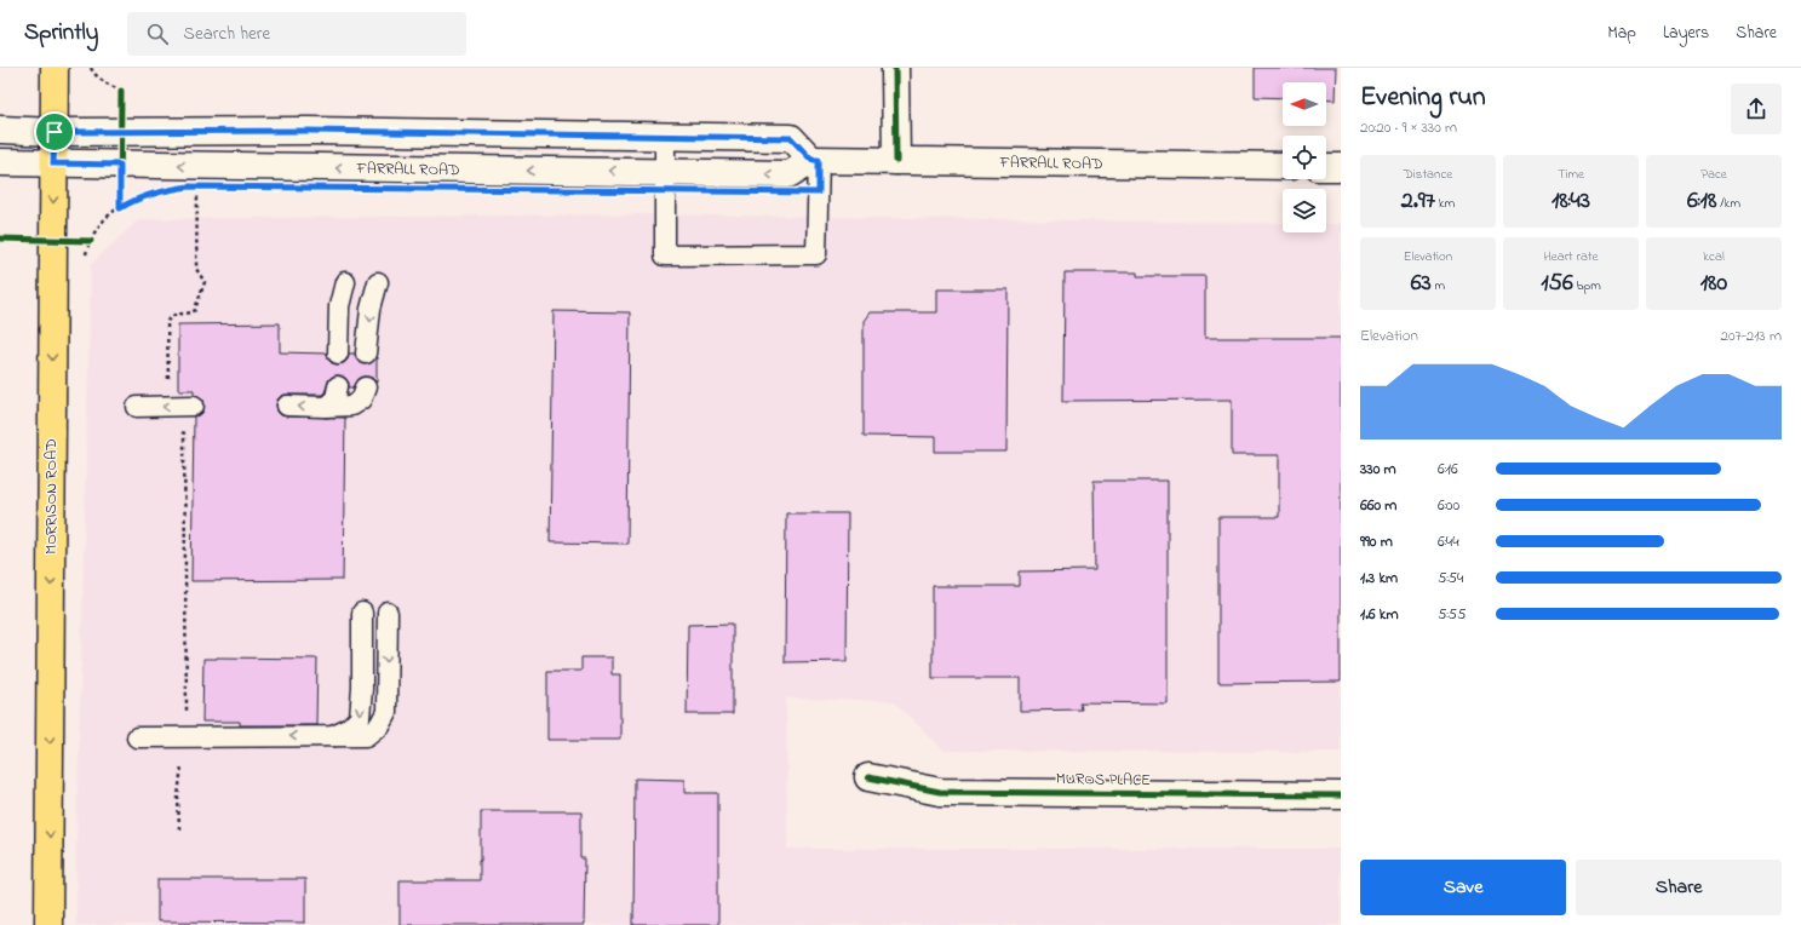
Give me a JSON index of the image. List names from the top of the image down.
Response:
{
  "streets": {
    "main road": ["FARRALL ROAD", "MORRISON ROAD", "MUROS PLACE"]
  },
  "crossings": [
    ["FARRALL ROAD", "MORRISON ROAD"]
  ],
  "one_way": ["MORRISON ROAD"],
  "north": "left",
  "page": {
    "header": "Sprintly",
    "search": "Search here",
    "nav": ["Map", "Layers", "Share"],
    "heading": ["Evening run", "20:20 · 9 × 330 m"],
    "stats": [
      ["Distance", "2.97 km"],
      ["Time", "18:43"],
      ["Pace", "6:18 /km"],
      ["Elevation", "63 m"],
      ["Heart rate", "156 bpm"],
      ["kcal", "180"]
    ],
    "chart": ["Elevation", "207–213 m"],
    "list": [
      {
        "name": "330 m",
        "note": "6:16"
      },
      {
        "name": "660 m",
        "note": "6:00"
      },
      {
        "name": "990 m",
        "note": "6:44"
      },
      {
        "name": "1.3 km",
        "note": "5:54"
      },
      {
        "name": "1.6 km",
        "note": "5:55"
      }
    ],
    "buttons": ["Save", "Share"]
  }
}
